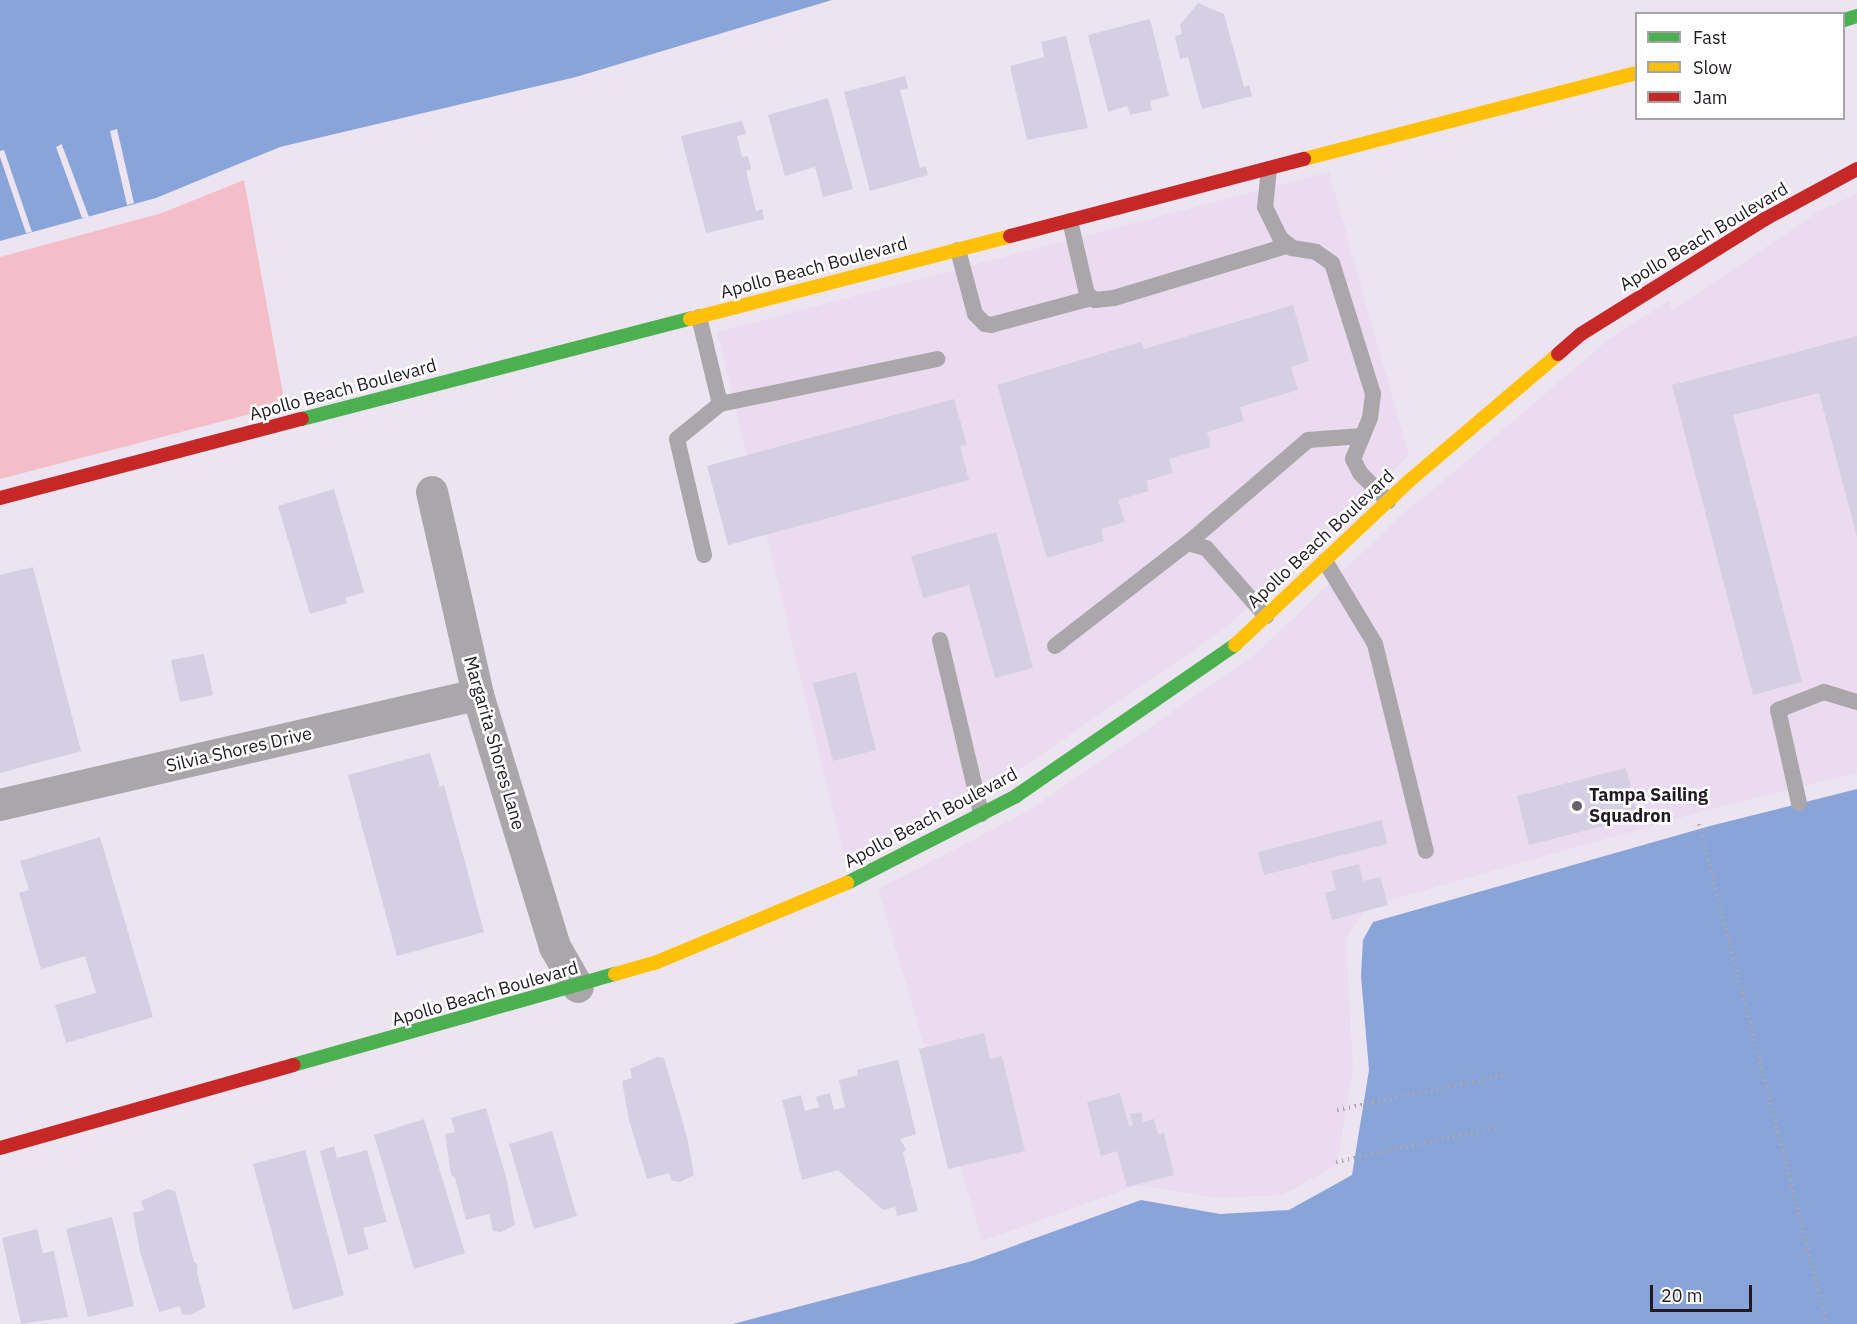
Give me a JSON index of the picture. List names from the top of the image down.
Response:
{
  "streets": {
    "main road": ["Apollo Beach Boulevard"],
    "street": ["Margarita Shores Lane", "Silvia Shores Drive"]
  },
  "crossings": [
    ["Apollo Beach Boulevard", "Margarita Shores Lane"],
    ["Margarita Shores Lane", "Silvia Shores Drive"]
  ],
  "places": ["Tampa Sailing Squadron"],
  "legend": ["Fast", "Slow", "Jam"],
  "scale_bar": "20 m"
}
